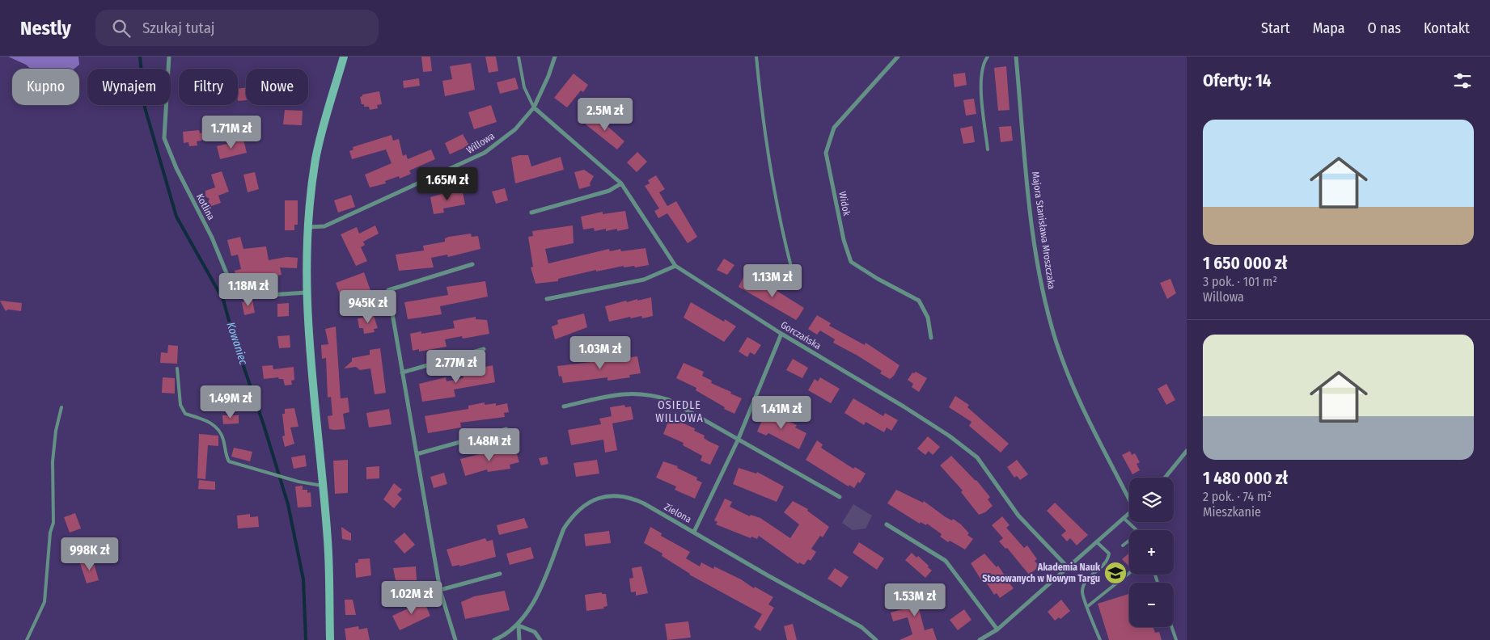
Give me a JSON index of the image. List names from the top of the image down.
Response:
{
  "streets": {
    "street": [
      "Willowa",
      "Widok",
      "Kotlina",
      "Majora Stanisława Mroszczaka",
      "Gorczańska",
      "Zielona"
    ]
  },
  "crossings": [
    ["Willowa", "Gorczańska"]
  ],
  "districts": ["OSIEDLE WILLOWA"],
  "water": ["Kowaniec"],
  "places": {
    "school or university": ["Akademia Nauk Stosowanych w Nowym Targu"]
  },
  "page": {
    "header": "Nestly",
    "search": "Szukaj tutaj",
    "nav": [
      "Start",
      "Mapa",
      "O nas",
      "Kontakt"
    ],
    "heading": "Oferty: 14",
    "chip": [
      "Kupno",
      "Wynajem",
      "Filtry",
      "Nowe"
    ],
    "price": [
      "2.5M zł",
      "1.71M zł",
      "1.65M zł",
      "1.13M zł",
      "1.18M zł",
      "945K zł",
      "1.03M zł",
      "2.77M zł",
      "1.49M zł",
      "1.41M zł",
      "1.48M zł",
      "998K zł",
      "1.02M zł",
      "1.53M zł"
    ],
    "list": [
      {
        "name": "1 650 000 zł",
        "note": "3 pok. · 101 m² · Willowa"
      },
      {
        "name": "1 480 000 zł",
        "note": "2 pok. · 74 m² · Mieszkanie"
      }
    ],
    "map_buttons": ["+", "−"]
  }
}
